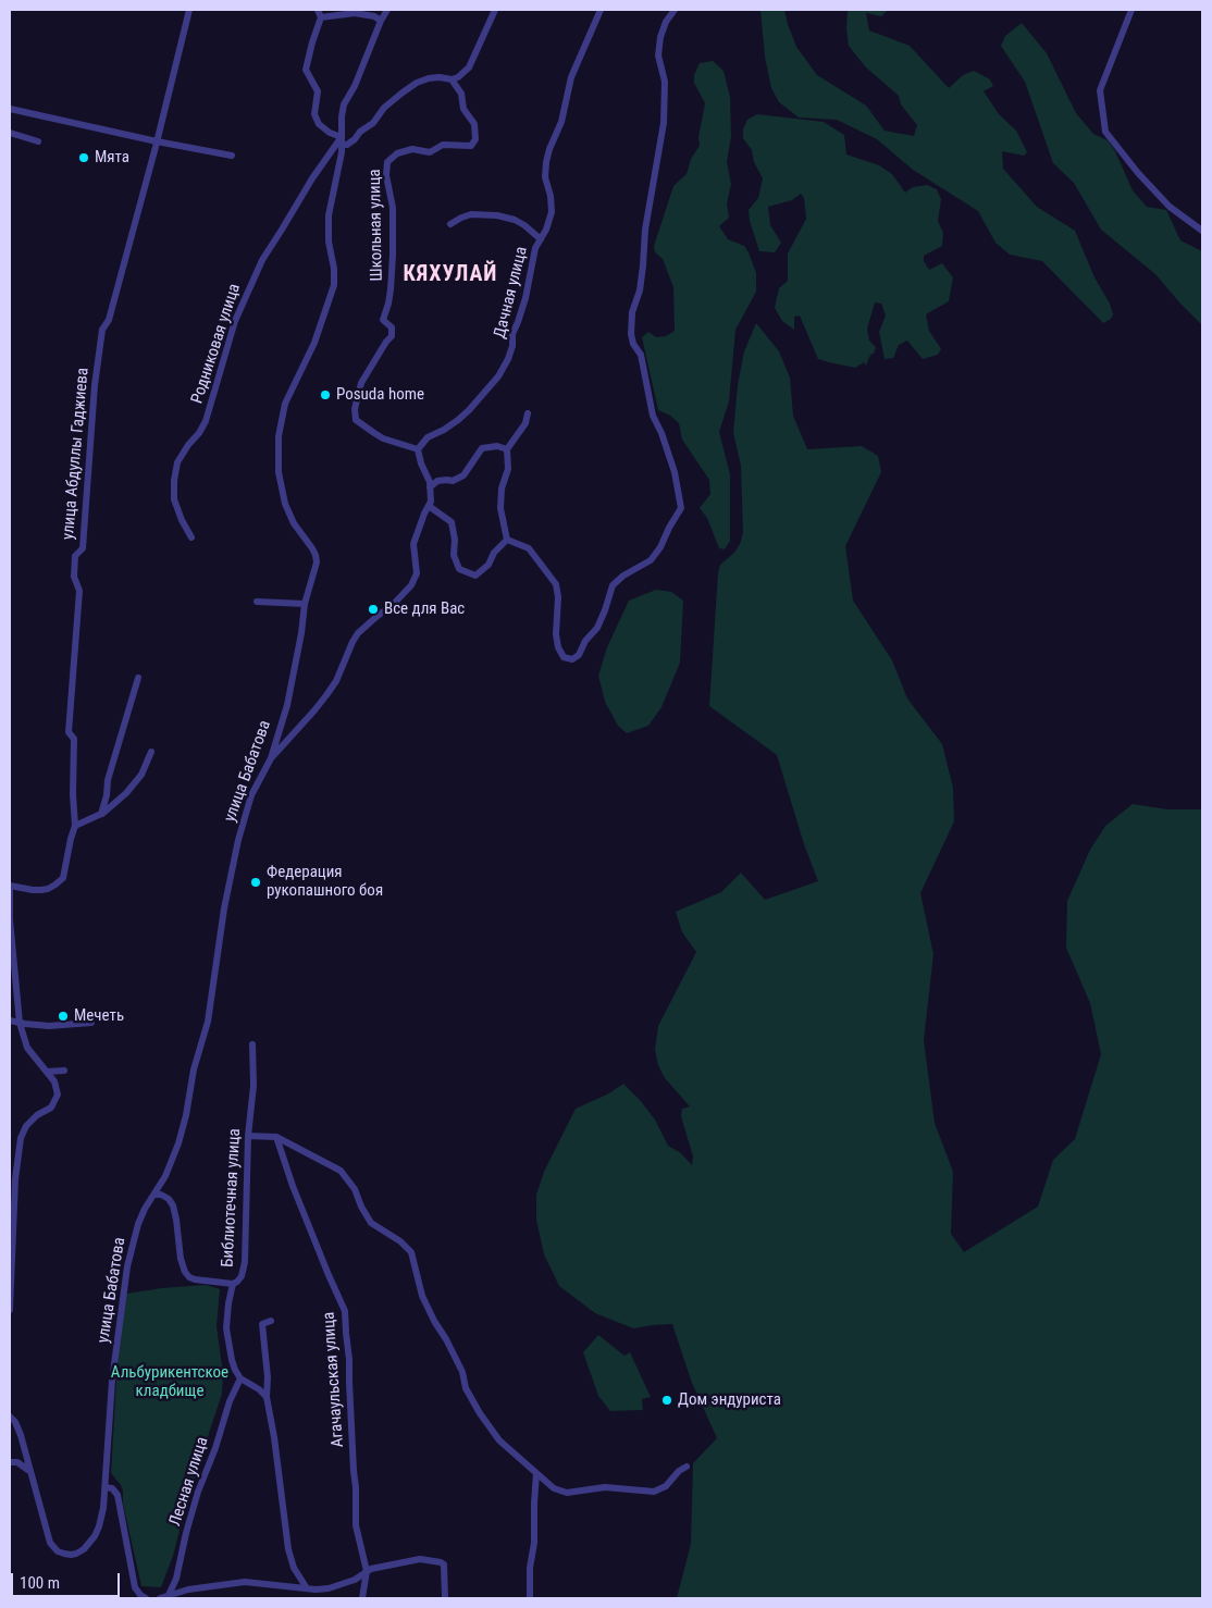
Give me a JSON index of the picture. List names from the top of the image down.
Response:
{
  "streets": {
    "street": [
      "Школьная улица",
      "Дачная улица",
      "Родниковая улица",
      "улица Абдуллы Гаджиева",
      "улица Бабатова",
      "Библиотечная улица",
      "Агачаульская улица",
      "Лесная улица"
    ]
  },
  "crossings": [
    ["Школьная улица", "Дачная улица"],
    ["Родниковая улица", "улица Бабатова"],
    ["Библиотечная улица", "Лесная улица"]
  ],
  "districts": ["КЯХУЛАЙ"],
  "parks": ["Альбурикентское кладбище"],
  "places": [
    "Мята",
    "Posuda home",
    "Все для Вас",
    "Федерация рукопашного боя",
    "Мечеть",
    "Дом эндуриста"
  ],
  "scale_bar": "100 m"
}
